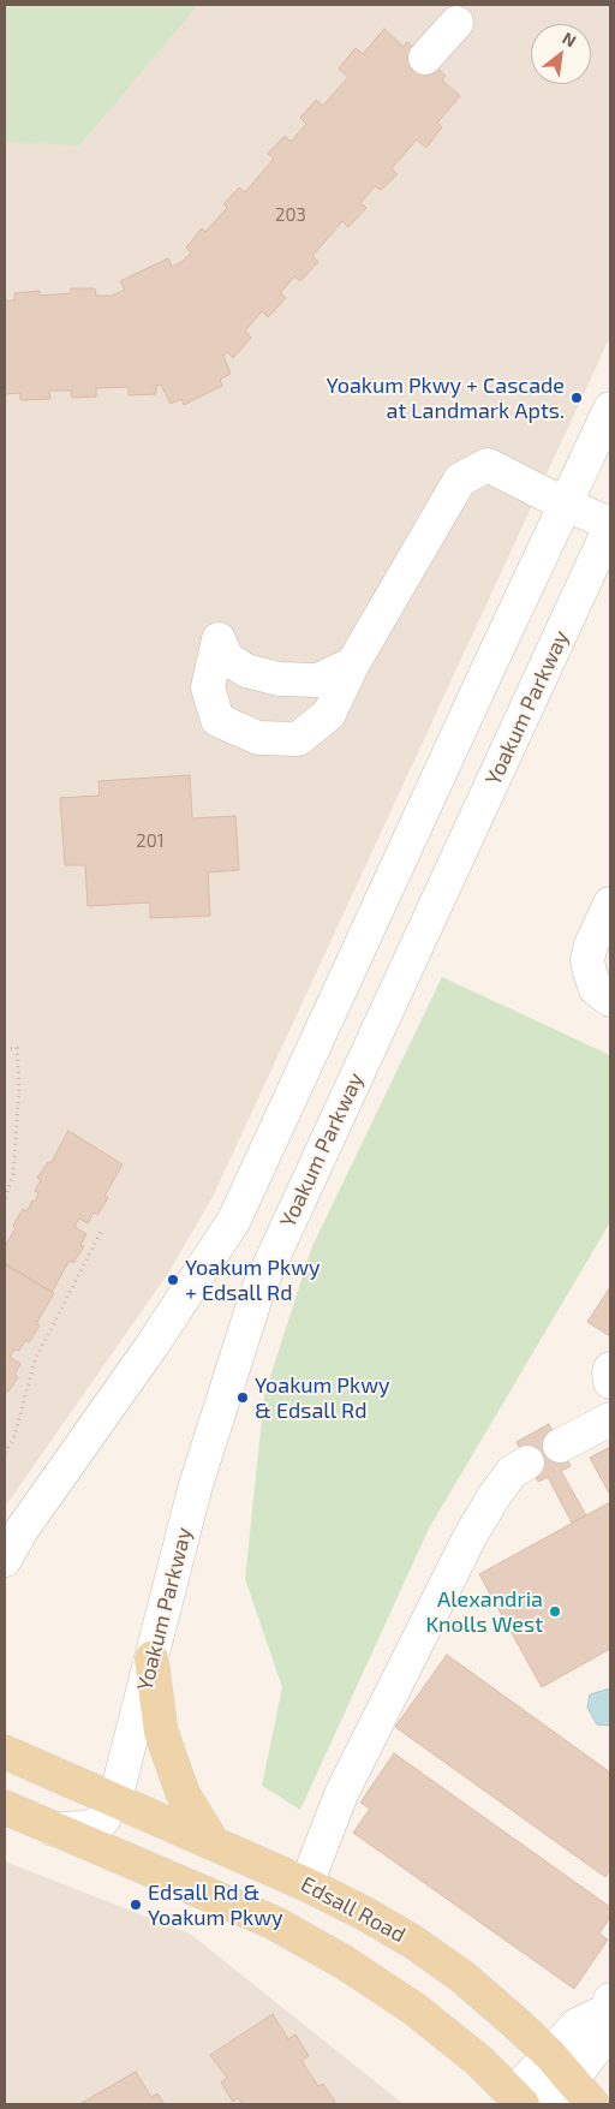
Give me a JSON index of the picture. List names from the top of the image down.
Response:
{
  "streets": {
    "main road": ["Edsall Road"],
    "street": ["Yoakum Parkway"]
  },
  "crossings": [
    ["Yoakum Parkway", "Edsall Road"]
  ],
  "places": [
    "Yoakum Pkwy + Cascade at Landmark Apts.",
    "Yoakum Pkwy + Edsall Rd",
    "Yoakum Pkwy & Edsall Rd",
    "Alexandria Knolls West",
    "Edsall Rd & Yoakum Pkwy"
  ],
  "house_numbers": ["203", "201"],
  "north": "top right"
}
